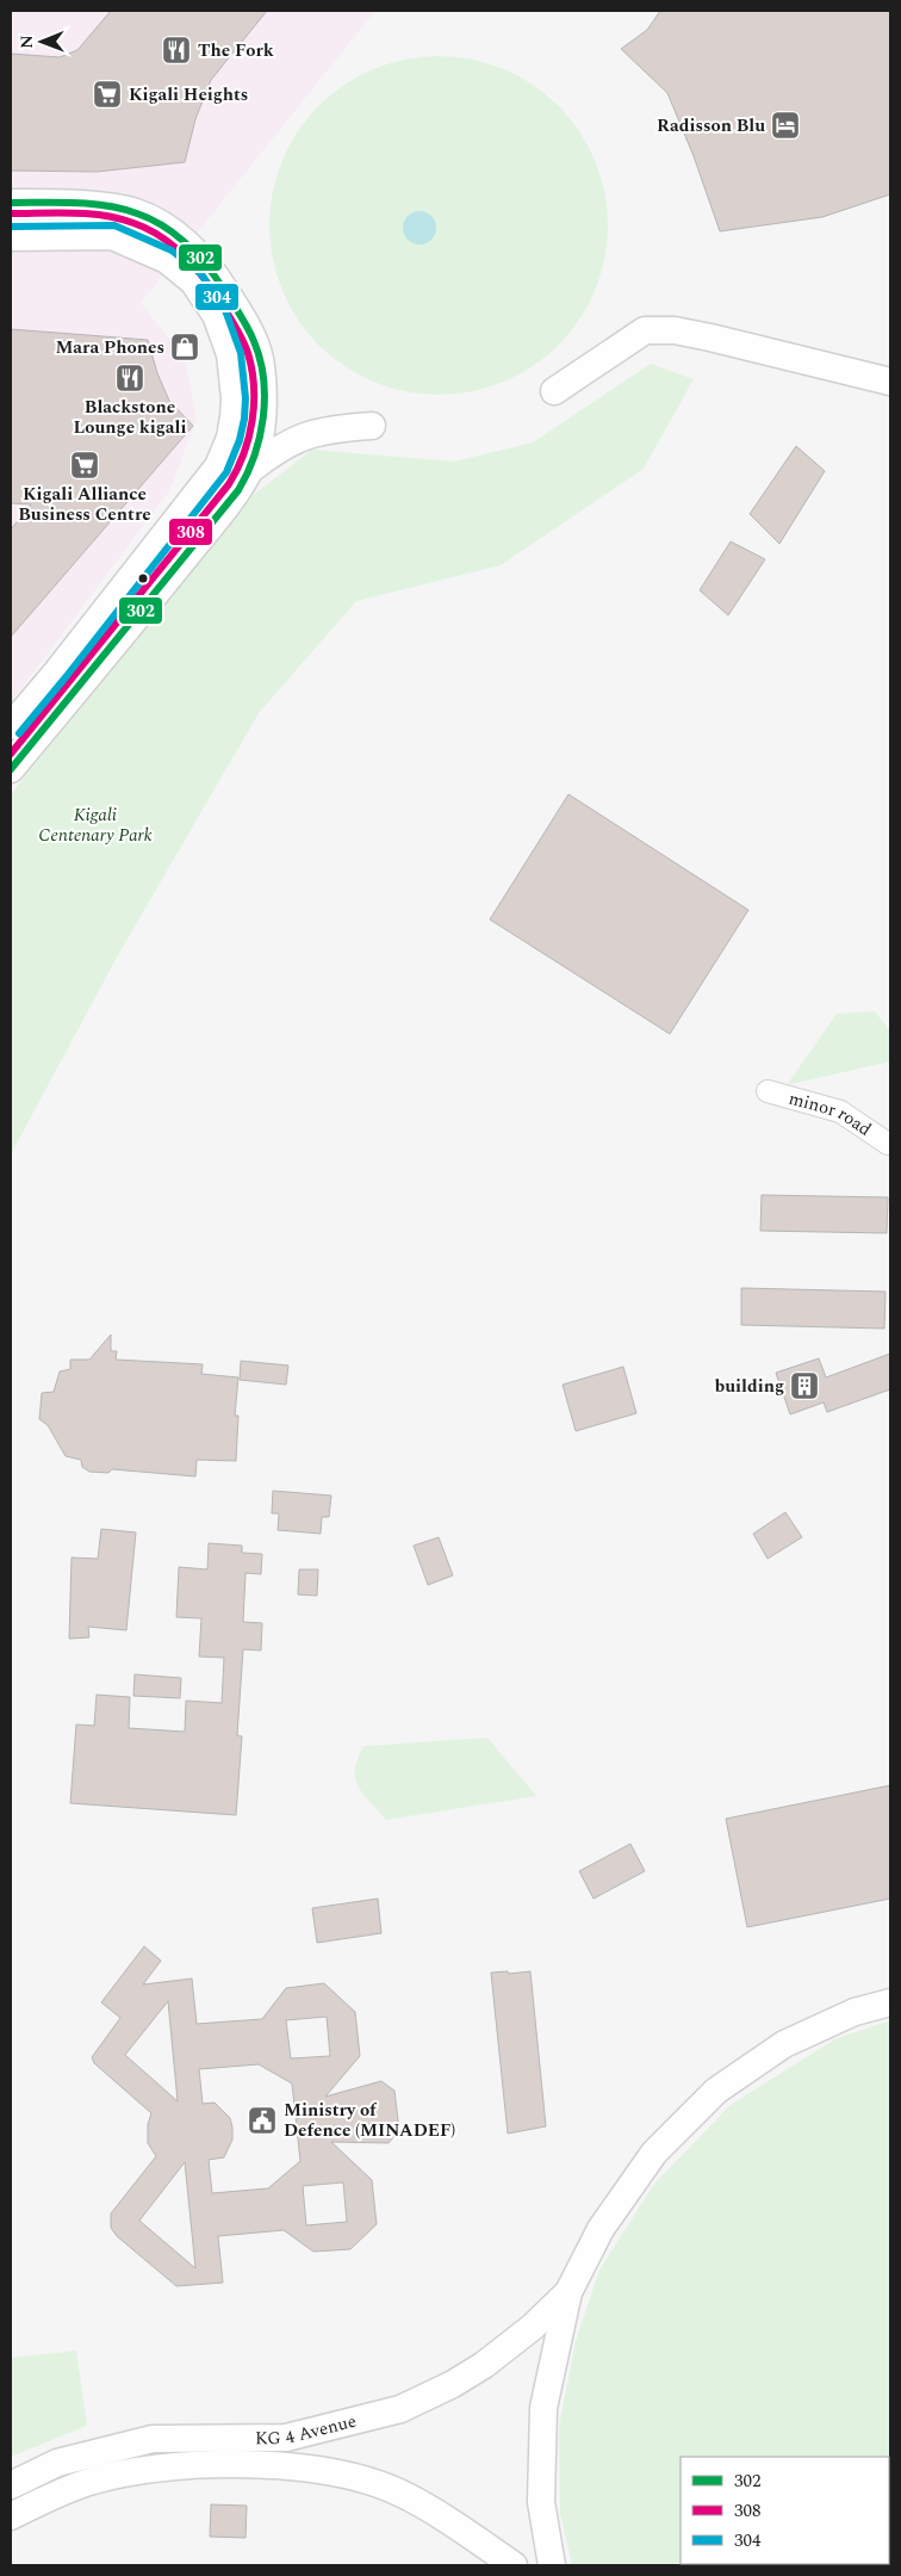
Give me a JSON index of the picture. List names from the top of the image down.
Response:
{
  "streets": {
    "main road": ["KG 4 Avenue"],
    "street": ["minor road"]
  },
  "parks": ["Kigali Centenary Park"],
  "places": {
    "restaurant": ["The Fork", "Blackstone Lounge kigali"],
    "supermarket": ["Kigali Heights", "Kigali Alliance Business Centre"],
    "hotel": ["Radisson Blu"],
    "shop": ["Mara Phones"],
    "building": ["building"],
    "public building": ["Ministry of Defence (MINADEF)"]
  },
  "lines": ["transit line 302", "transit line 308", "transit line 304"],
  "legend": ["302", "308", "304"],
  "north": "left"
}
